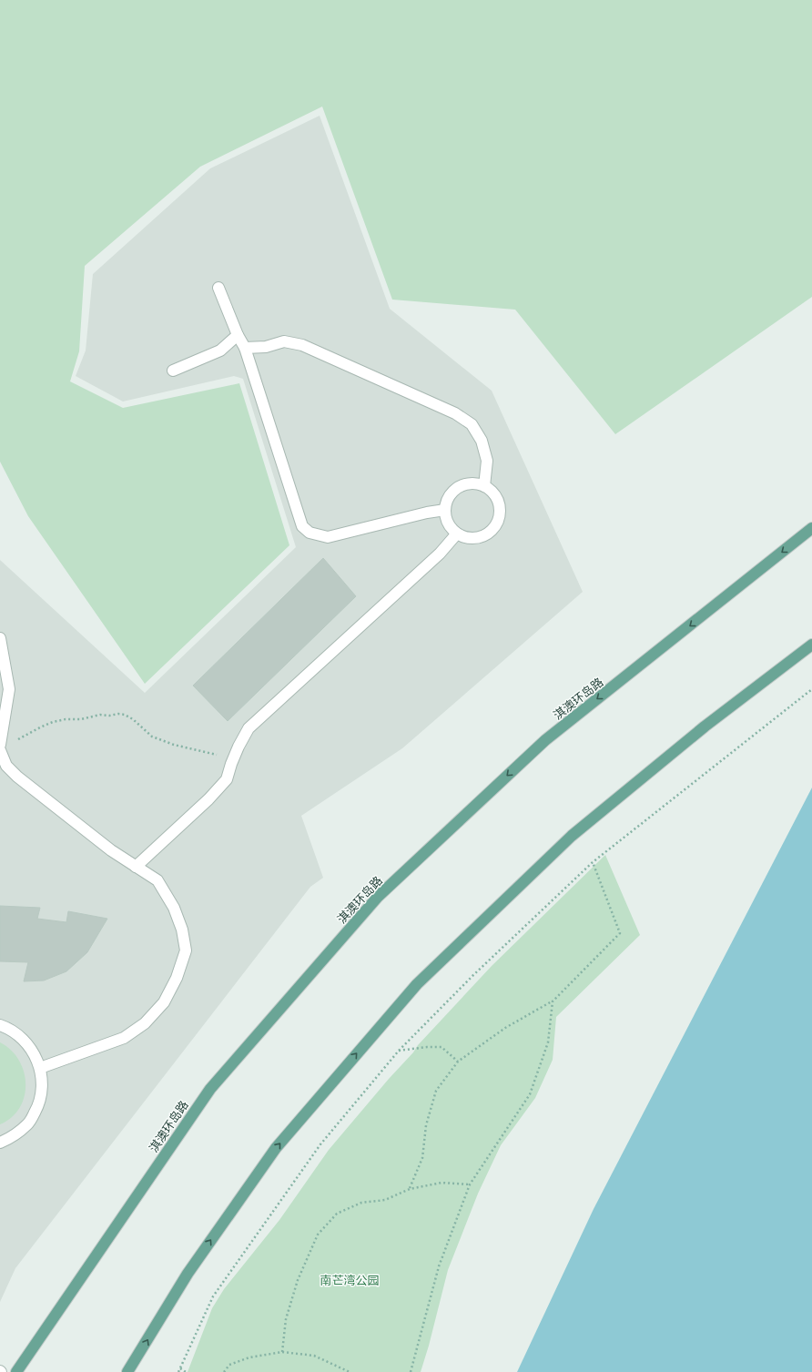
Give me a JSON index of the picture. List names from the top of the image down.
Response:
{
  "streets": {
    "main road": ["淇澳环岛路"]
  },
  "parks": ["南芒湾公园"]
}
